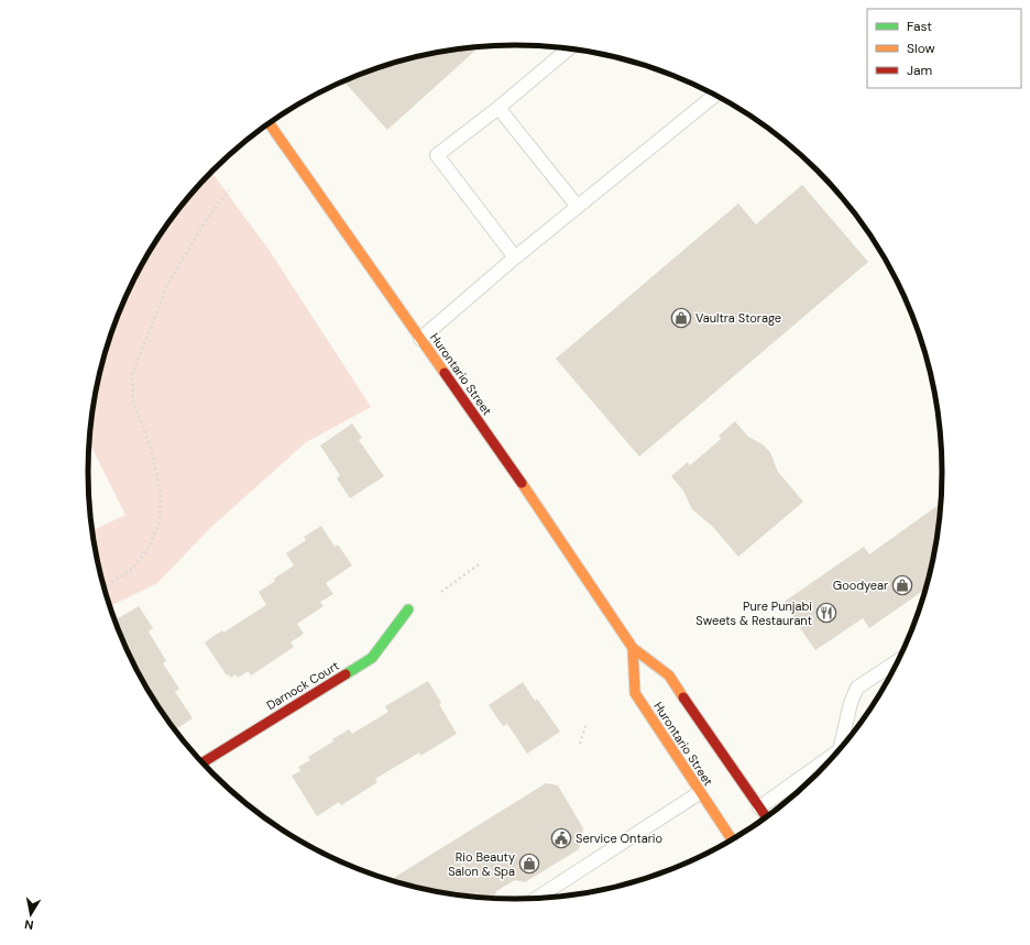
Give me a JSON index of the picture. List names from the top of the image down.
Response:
{
  "streets": {
    "main road": ["Hurontario Street", "Darnock Court"]
  },
  "places": {
    "shop": ["Vaultra Storage", "Goodyear", "Rio Beauty Salon & Spa"],
    "restaurant": ["Pure Punjabi Sweets & Restaurant"],
    "public building": ["Service Ontario"]
  },
  "legend": ["Fast", "Slow", "Jam"],
  "north": "bottom"
}
